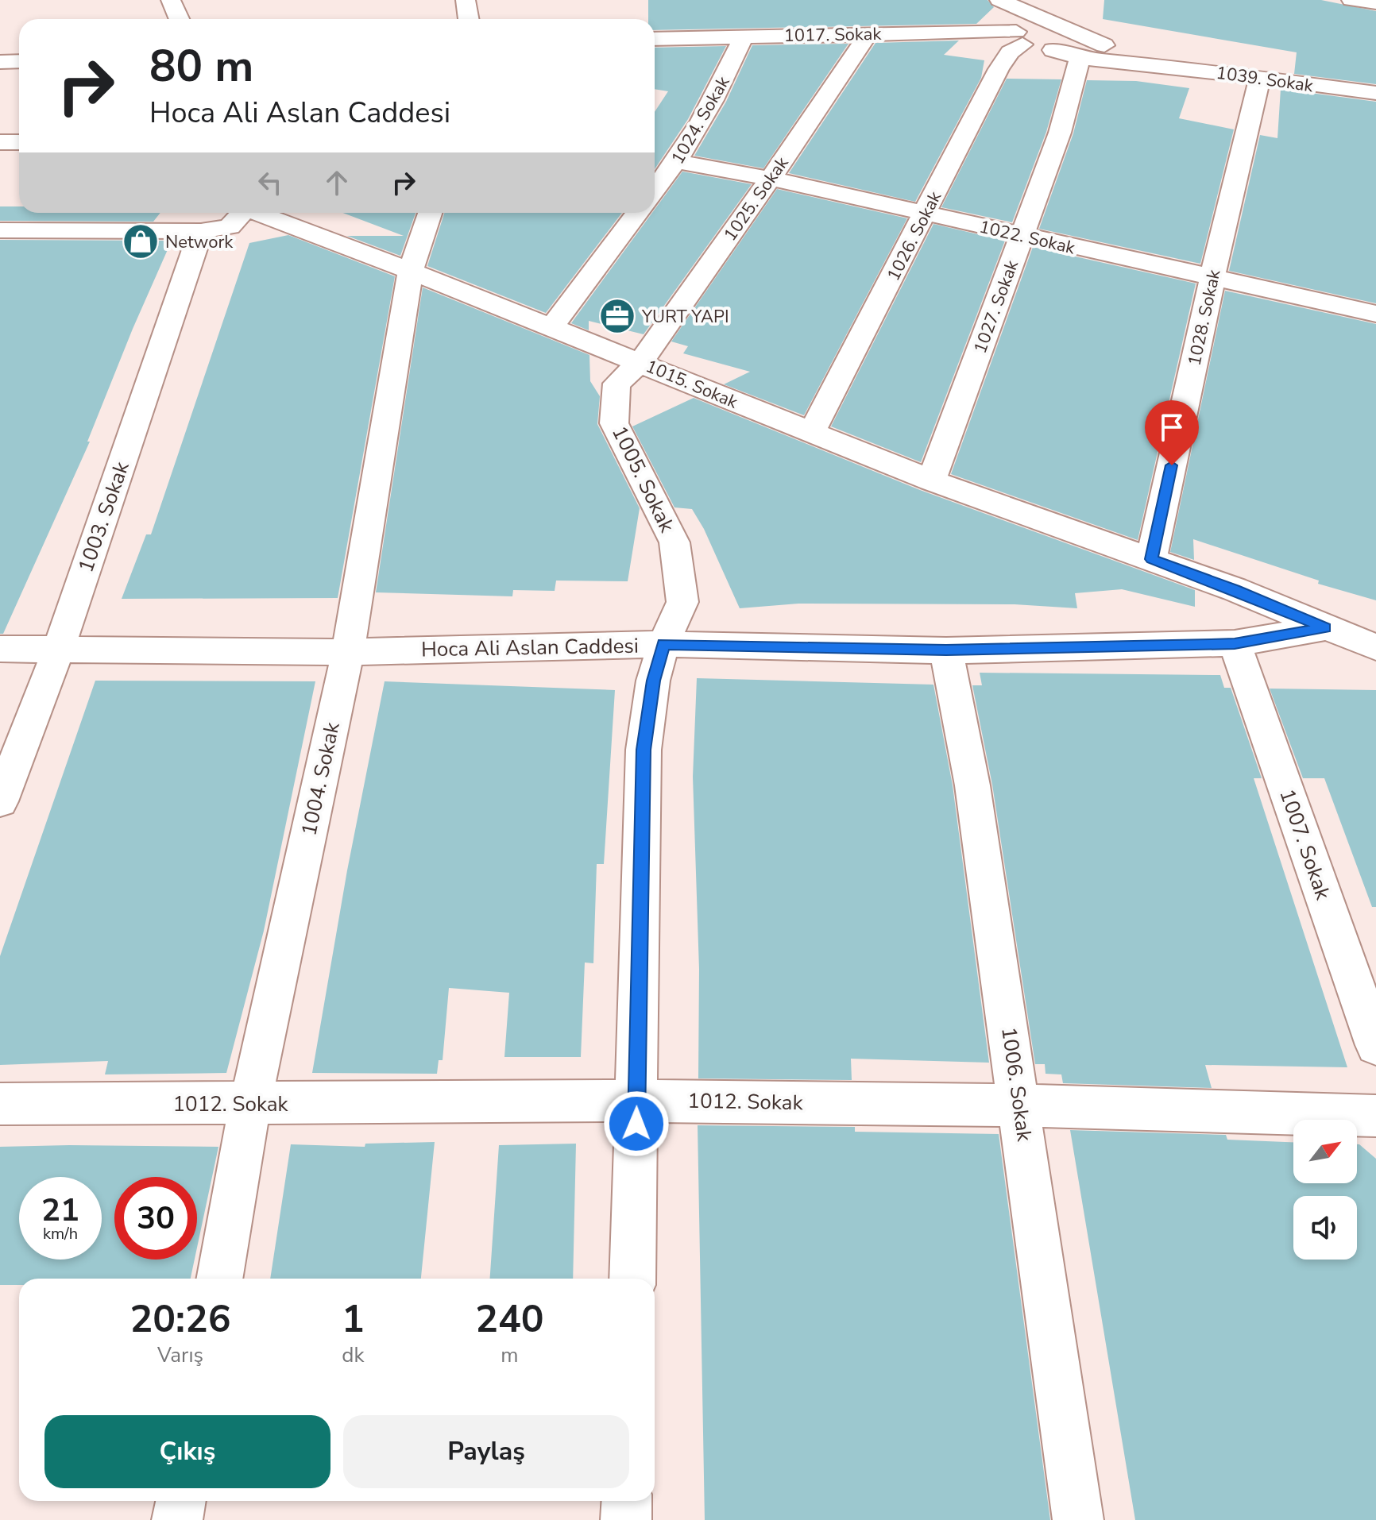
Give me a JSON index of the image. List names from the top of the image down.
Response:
{
  "streets": {
    "street": [
      "1017. Sokak",
      "1039. Sokak",
      "1024. Sokak",
      "1025. Sokak",
      "1026. Sokak",
      "1022. Sokak",
      "1027. Sokak",
      "1028. Sokak",
      "1015. Sokak",
      "1005. Sokak",
      "1003. Sokak",
      "Hoca Ali Aslan Caddesi",
      "1004. Sokak",
      "1007. Sokak",
      "1006. Sokak",
      "1012. Sokak"
    ]
  },
  "crossings": [
    ["1017. Sokak", "1024. Sokak"],
    ["1017. Sokak", "1025. Sokak"],
    ["1017. Sokak", "1026. Sokak"],
    ["1039. Sokak", "1028. Sokak"],
    ["1024. Sokak", "1022. Sokak"],
    ["1025. Sokak", "1022. Sokak"],
    ["1025. Sokak", "1015. Sokak"],
    ["1025. Sokak", "1005. Sokak"],
    ["1026. Sokak", "1022. Sokak"],
    ["1026. Sokak", "1015. Sokak"],
    ["1022. Sokak", "1027. Sokak"],
    ["1022. Sokak", "1028. Sokak"],
    ["1027. Sokak", "1015. Sokak"],
    ["1028. Sokak", "1015. Sokak"],
    ["1015. Sokak", "1005. Sokak"],
    ["1015. Sokak", "1003. Sokak"],
    ["1015. Sokak", "Hoca Ali Aslan Caddesi"],
    ["1015. Sokak", "1004. Sokak"],
    ["1005. Sokak", "Hoca Ali Aslan Caddesi"],
    ["1005. Sokak", "1012. Sokak"],
    ["1003. Sokak", "Hoca Ali Aslan Caddesi"],
    ["Hoca Ali Aslan Caddesi", "1004. Sokak"],
    ["Hoca Ali Aslan Caddesi", "1007. Sokak"],
    ["Hoca Ali Aslan Caddesi", "1006. Sokak"],
    ["1004. Sokak", "1012. Sokak"],
    ["1006. Sokak", "1012. Sokak"]
  ],
  "places": {
    "shop": ["Network"],
    "office": ["YURT YAPI"]
  },
  "north": "top right",
  "page": {
    "turn": ["80 m", "Hoca Ali Aslan Caddesi"],
    "speed": "21 km/h",
    "limit": "30",
    "eta": [
      "20:26",
      "Varış",
      "1",
      "dk",
      "240",
      "m"
    ],
    "buttons": ["Çıkış", "Paylaş"]
  }
}
